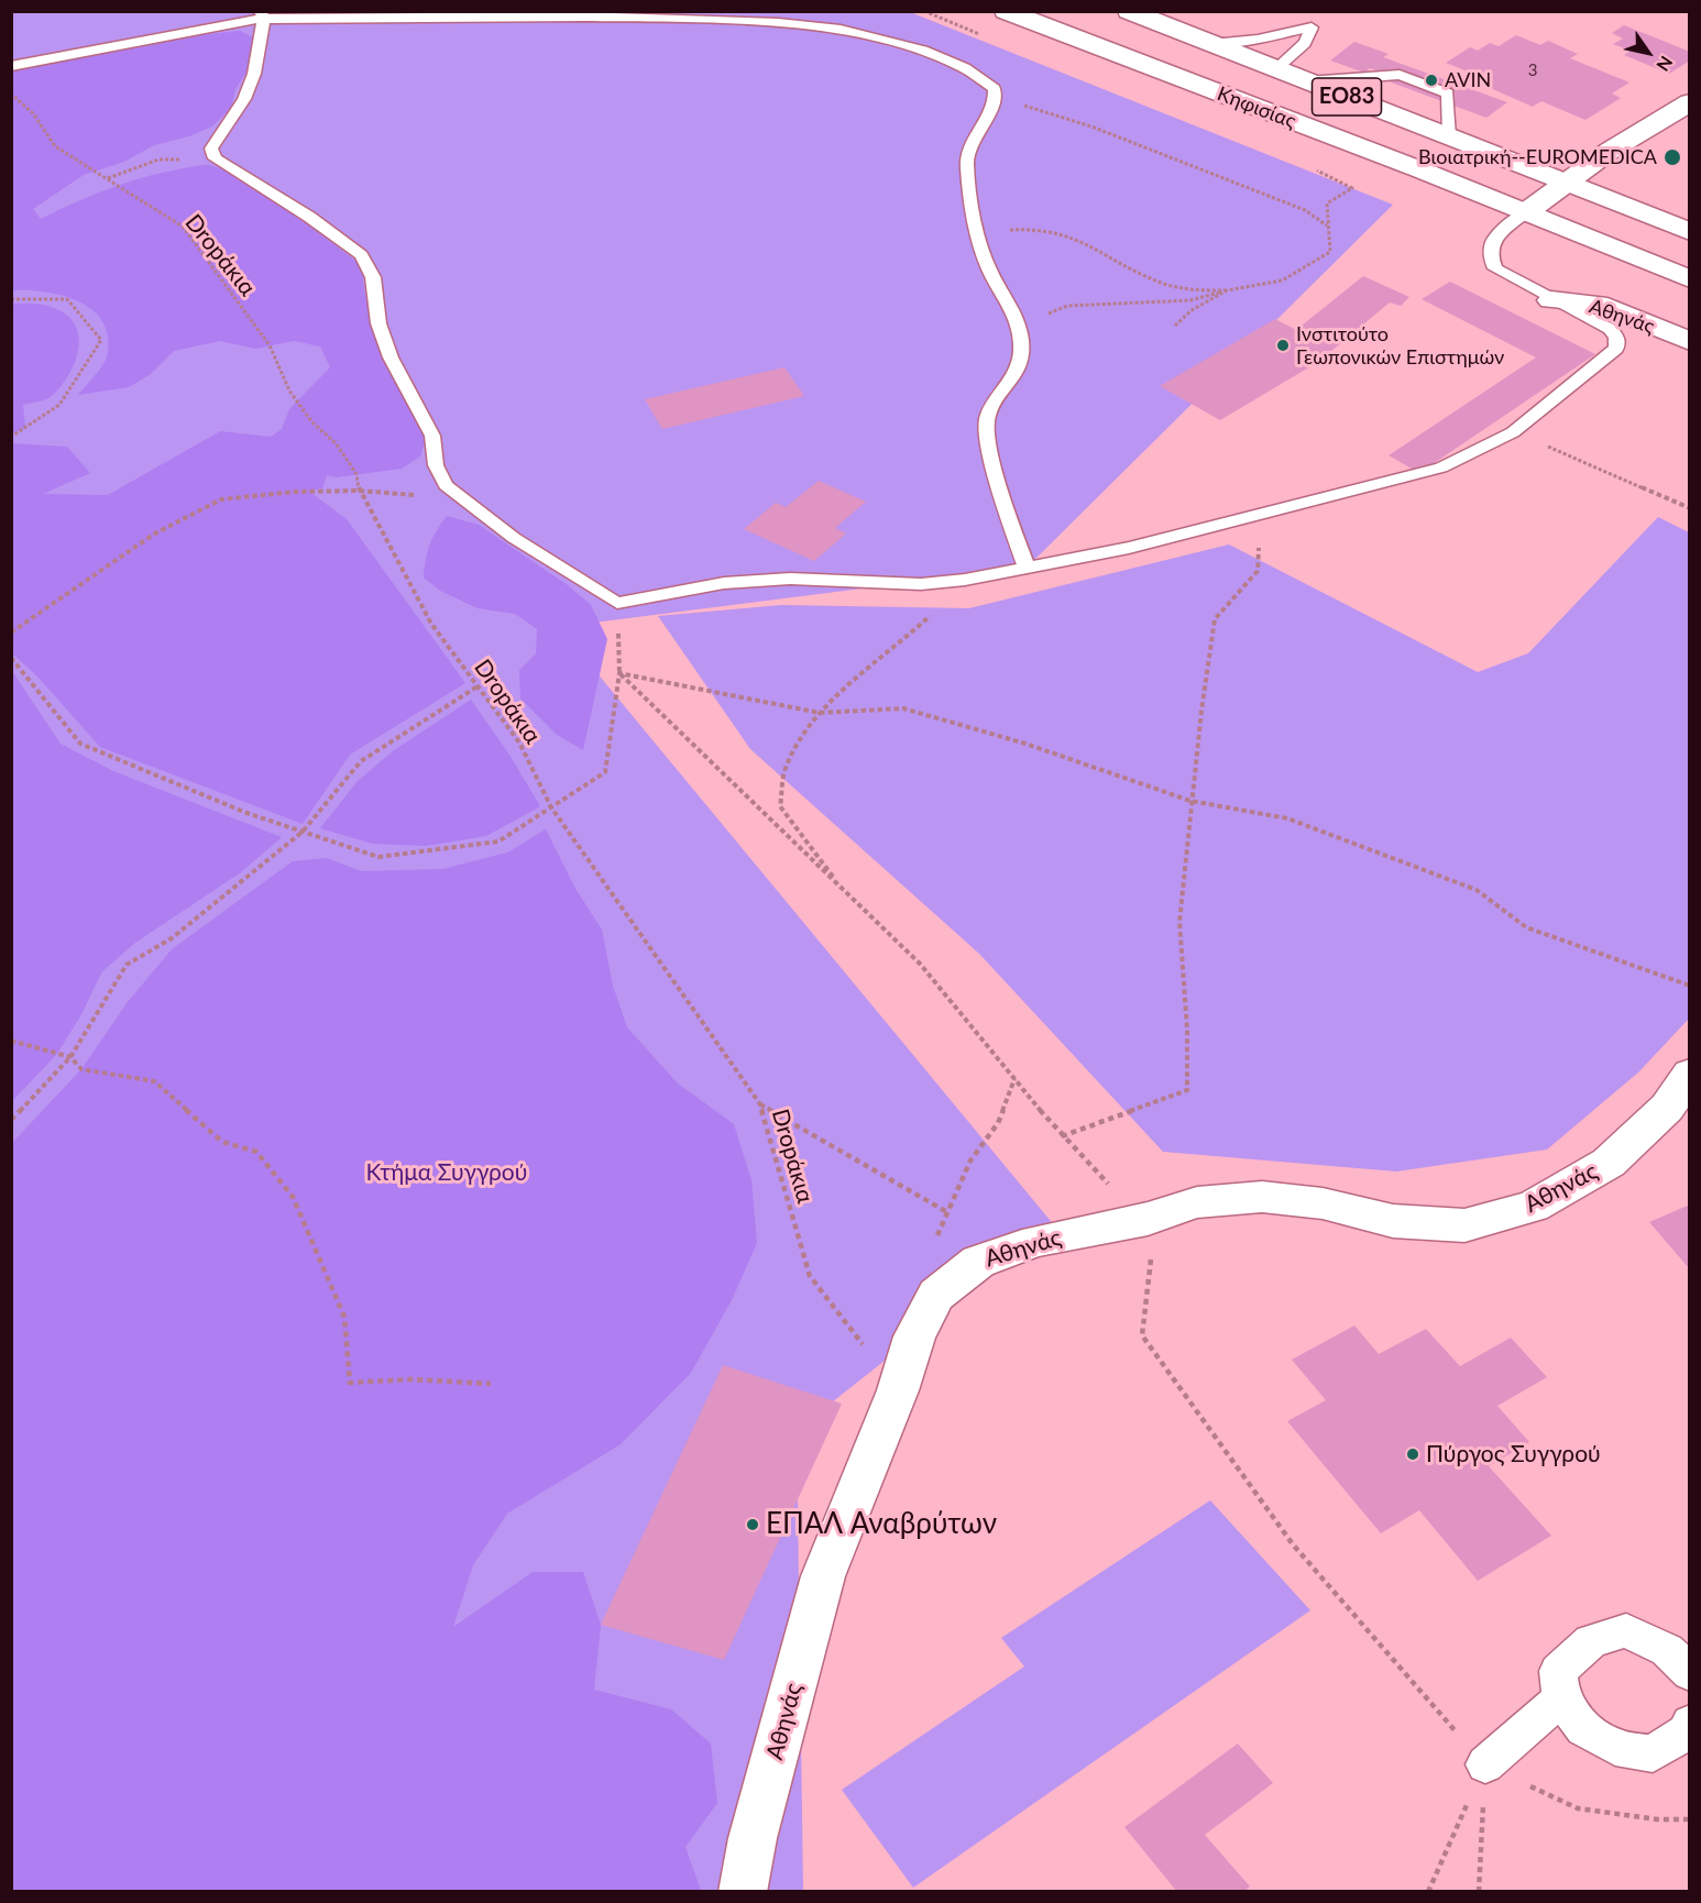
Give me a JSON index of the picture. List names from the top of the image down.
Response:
{
  "streets": {
    "main road": ["ΕΟ83", "Κηφισίας", "Αθηνάς"],
    "path": ["Dropάκια"]
  },
  "crossings": [
    ["Dropάκια", "Αθηνάς"]
  ],
  "parks": ["Κτήμα Συγγρού"],
  "places": [
    "AVIN",
    "Βιοιατρική--EUROMEDICA",
    "Ινστιτούτο Γεωπονικών Επιστημών",
    "Πύργος Συγγρού",
    "ΕΠΑΛ Αναβρύτων"
  ],
  "house_numbers": ["3"],
  "north": "bottom right"
}
